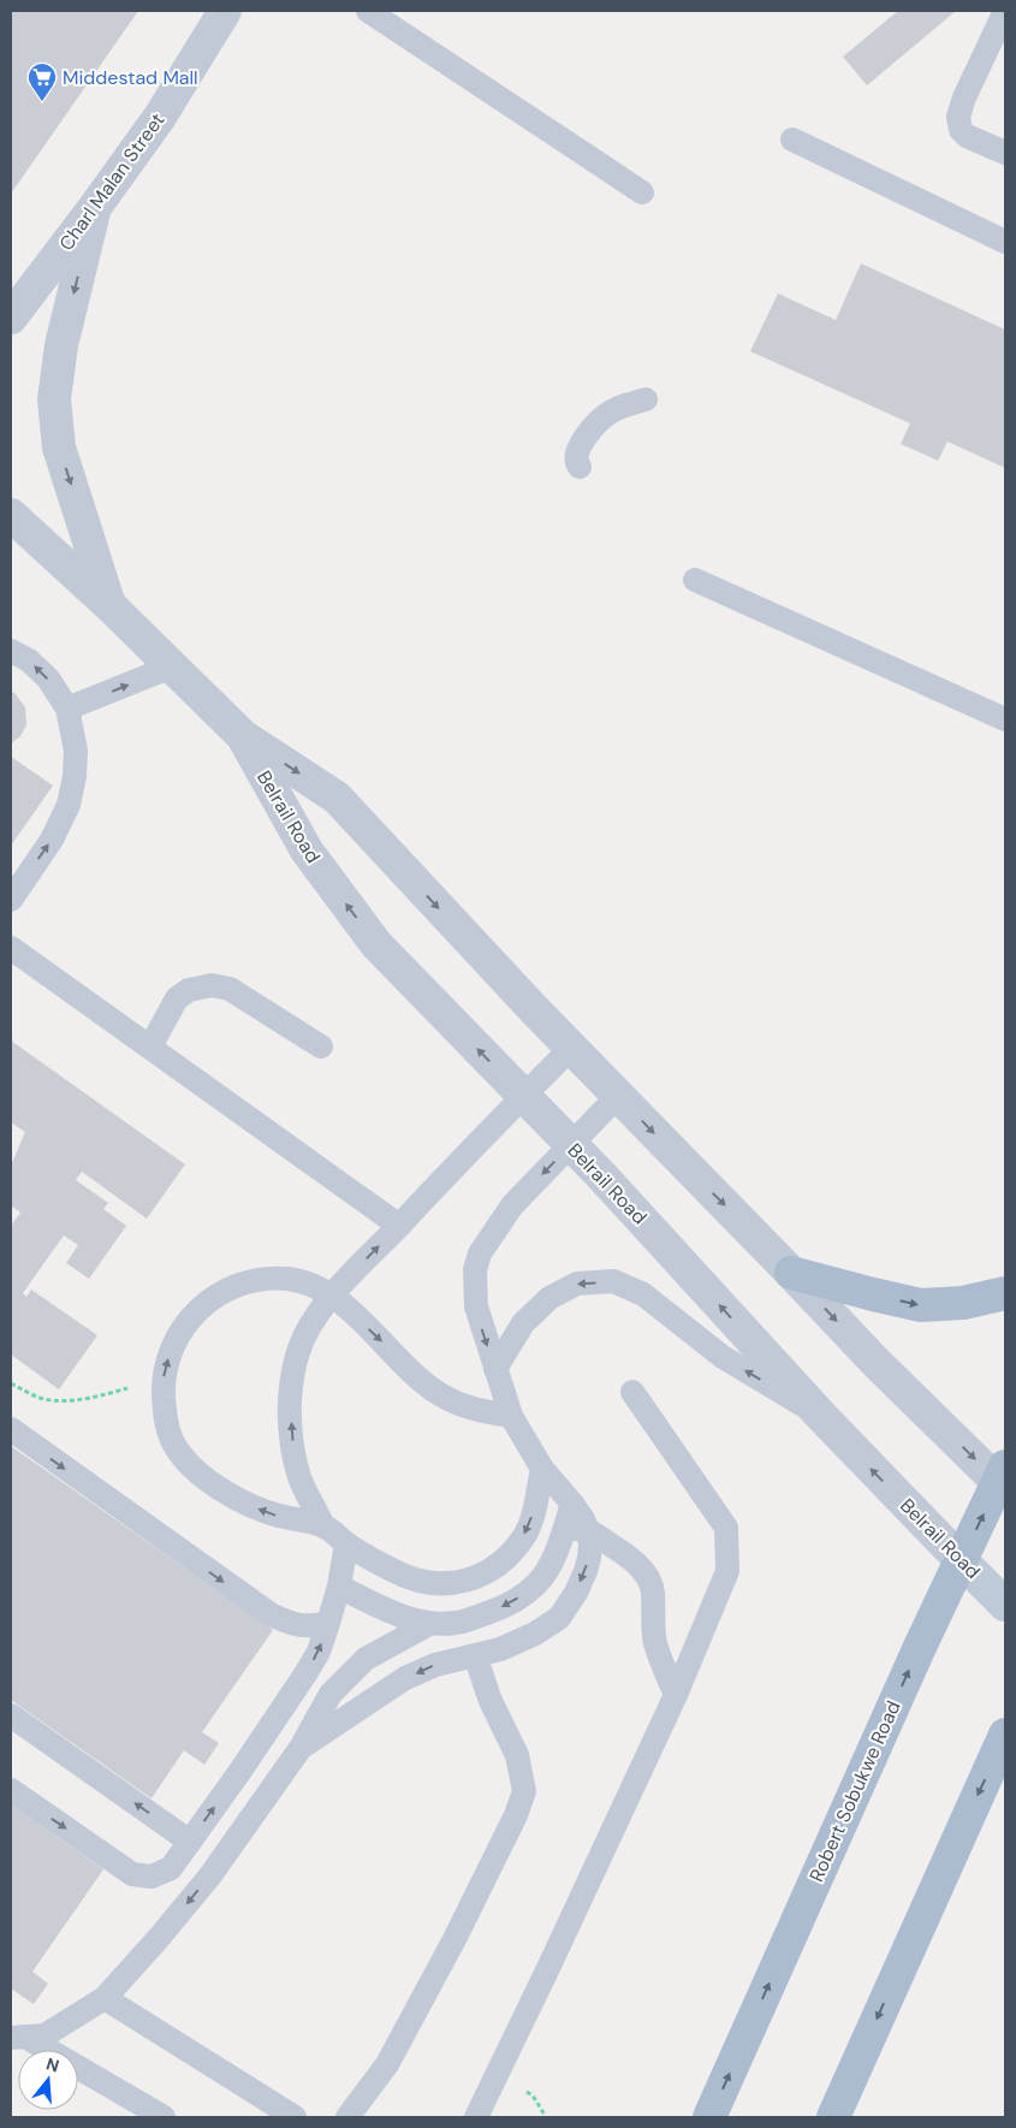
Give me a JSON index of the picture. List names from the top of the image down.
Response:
{
  "streets": {
    "main road": ["Robert Sobukwe Road"],
    "street": ["Charl Malan Street", "Belrail Road"]
  },
  "crossings": [
    ["Belrail Road", "Robert Sobukwe Road"]
  ],
  "places": {
    "supermarket": ["Middestad Mall"]
  },
  "north": "top"
}
